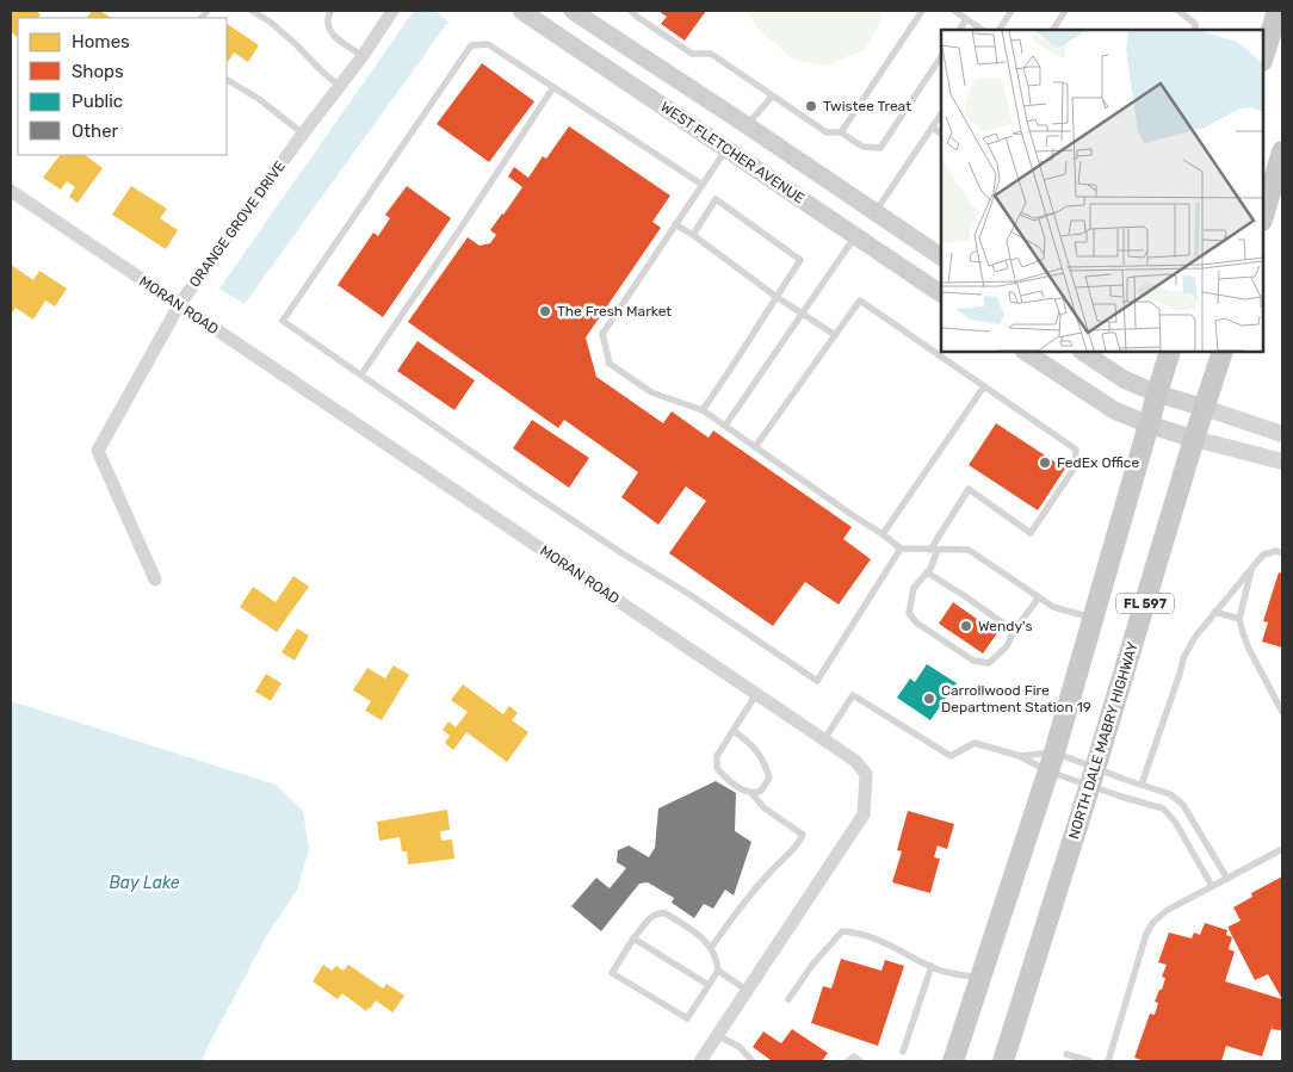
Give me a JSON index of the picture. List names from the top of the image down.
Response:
{
  "streets": {
    "main road": ["WEST FLETCHER AVENUE", "FL 597", "NORTH DALE MABRY HIGHWAY"],
    "street": ["ORANGE GROVE DRIVE", "MORAN ROAD"]
  },
  "crossings": [
    ["ORANGE GROVE DRIVE", "MORAN ROAD"]
  ],
  "water": ["Bay Lake"],
  "places": [
    "Twistee Treat",
    "The Fresh Market",
    "FedEx Office",
    "Wendy's",
    "Carrollwood Fire Department Station 19"
  ],
  "legend": [
    "Homes",
    "Shops",
    "Public",
    "Other"
  ]
}
